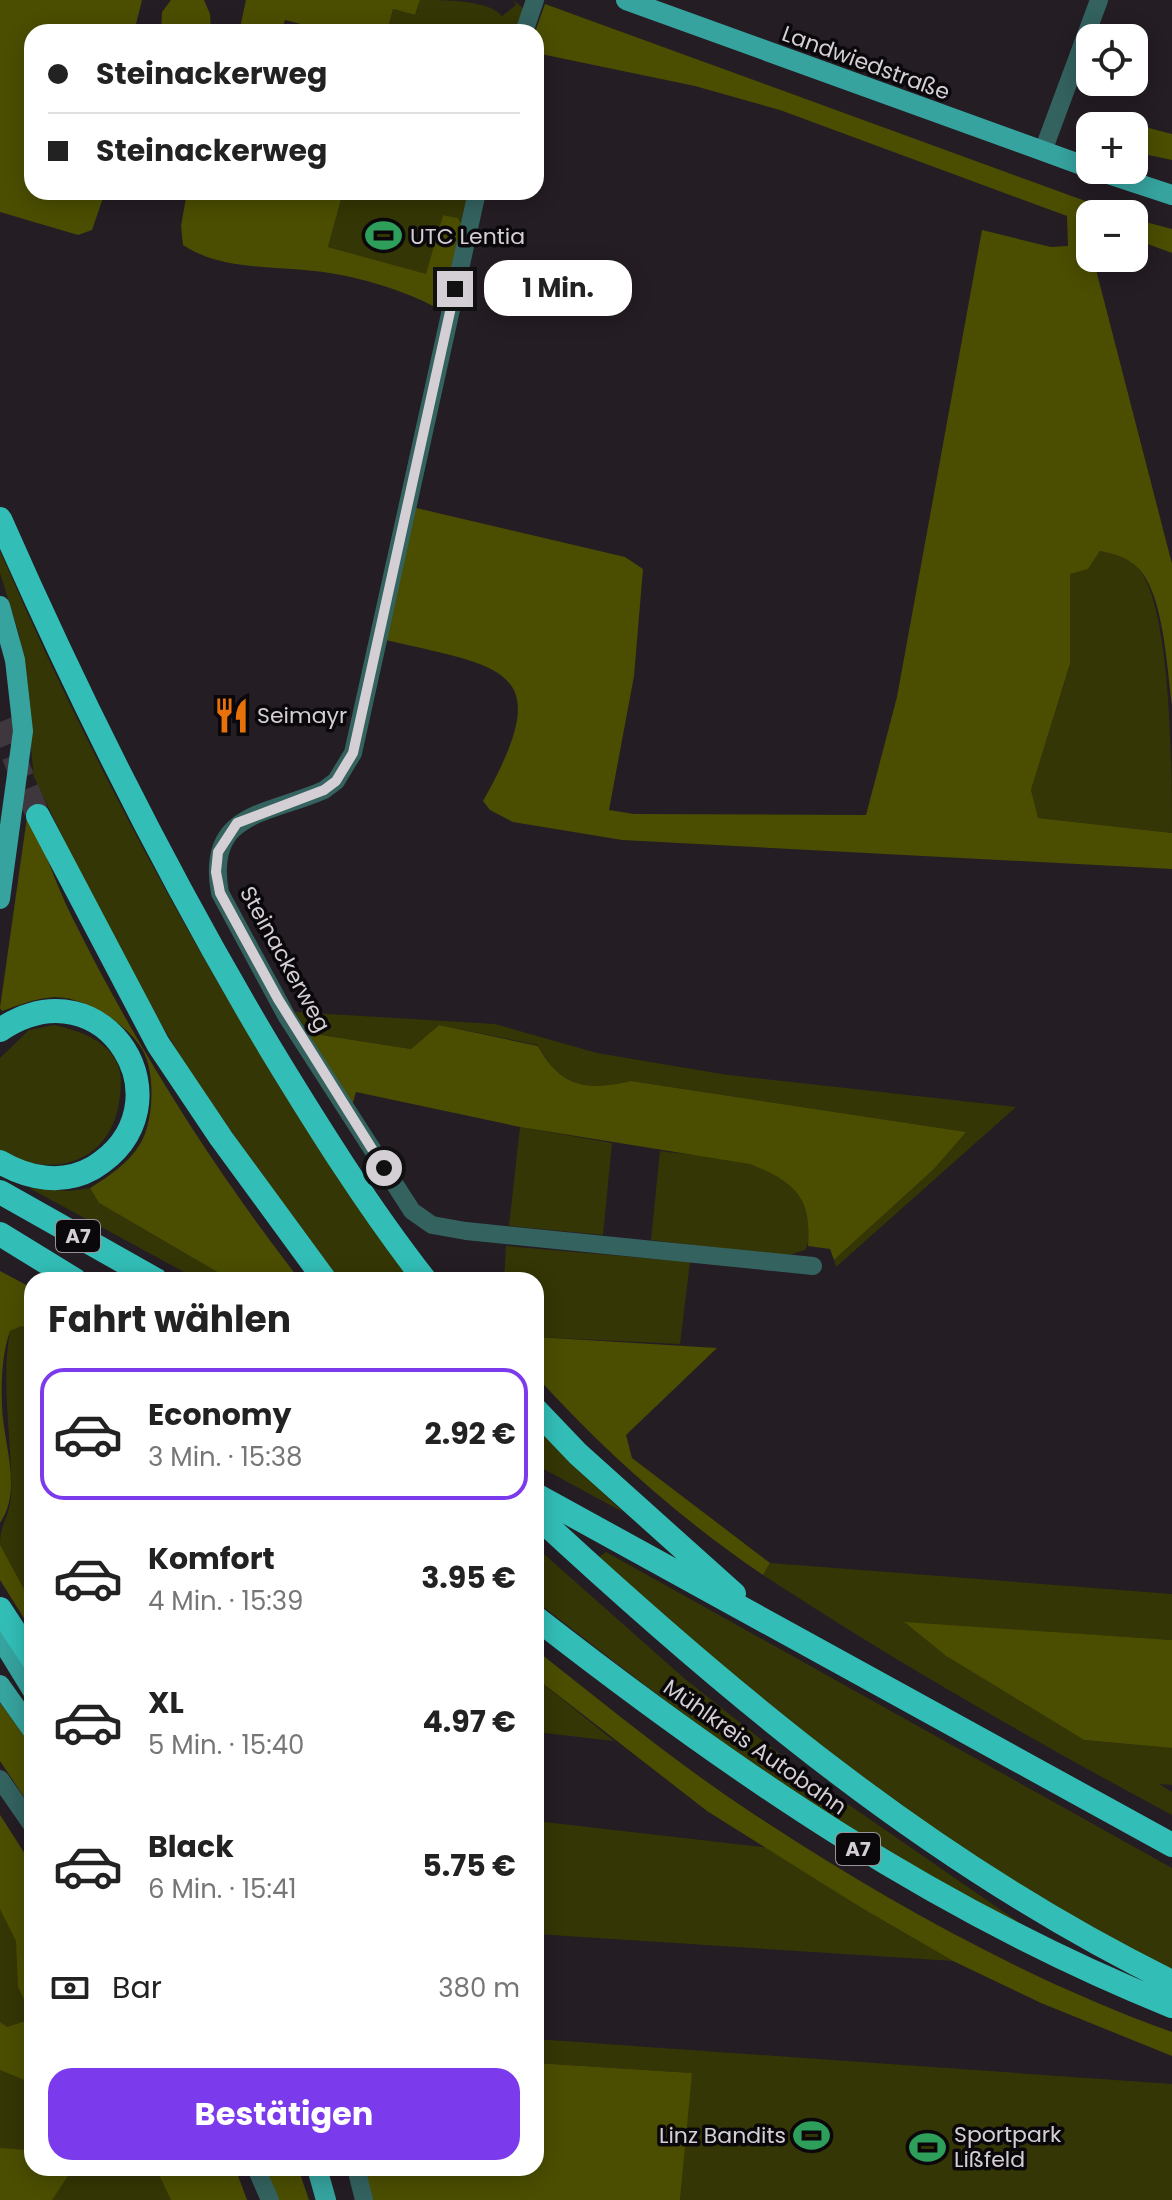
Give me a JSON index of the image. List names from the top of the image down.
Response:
{
  "streets": {
    "highway": ["A7", "Mühlkreis Autobahn"],
    "main road": ["Landwiedstraße"],
    "street": ["Steinackerweg"]
  },
  "places": {
    "sports": ["UTC Lentia", "Linz Bandits", "Sportpark Lißfeld"],
    "restaurant": ["Seimayr"]
  },
  "page": {
    "map_buttons": ["+", "−"],
    "banner": ["Steinackerweg", "Steinackerweg"],
    "bubble": "1 Min.",
    "heading": "Fahrt wählen",
    "list": [
      {
        "name": "Economy",
        "note": "3 Min. · 15:38",
        "value": "2.92 €"
      },
      {
        "name": "Komfort",
        "note": "4 Min. · 15:39",
        "value": "3.95 €"
      },
      {
        "name": "XL",
        "note": "5 Min. · 15:40",
        "value": "4.97 €"
      },
      {
        "name": "Black",
        "note": "6 Min. · 15:41",
        "value": "5.75 €"
      }
    ],
    "pay": ["Bar", "380 m"],
    "buttons": "Bestätigen"
  }
}
